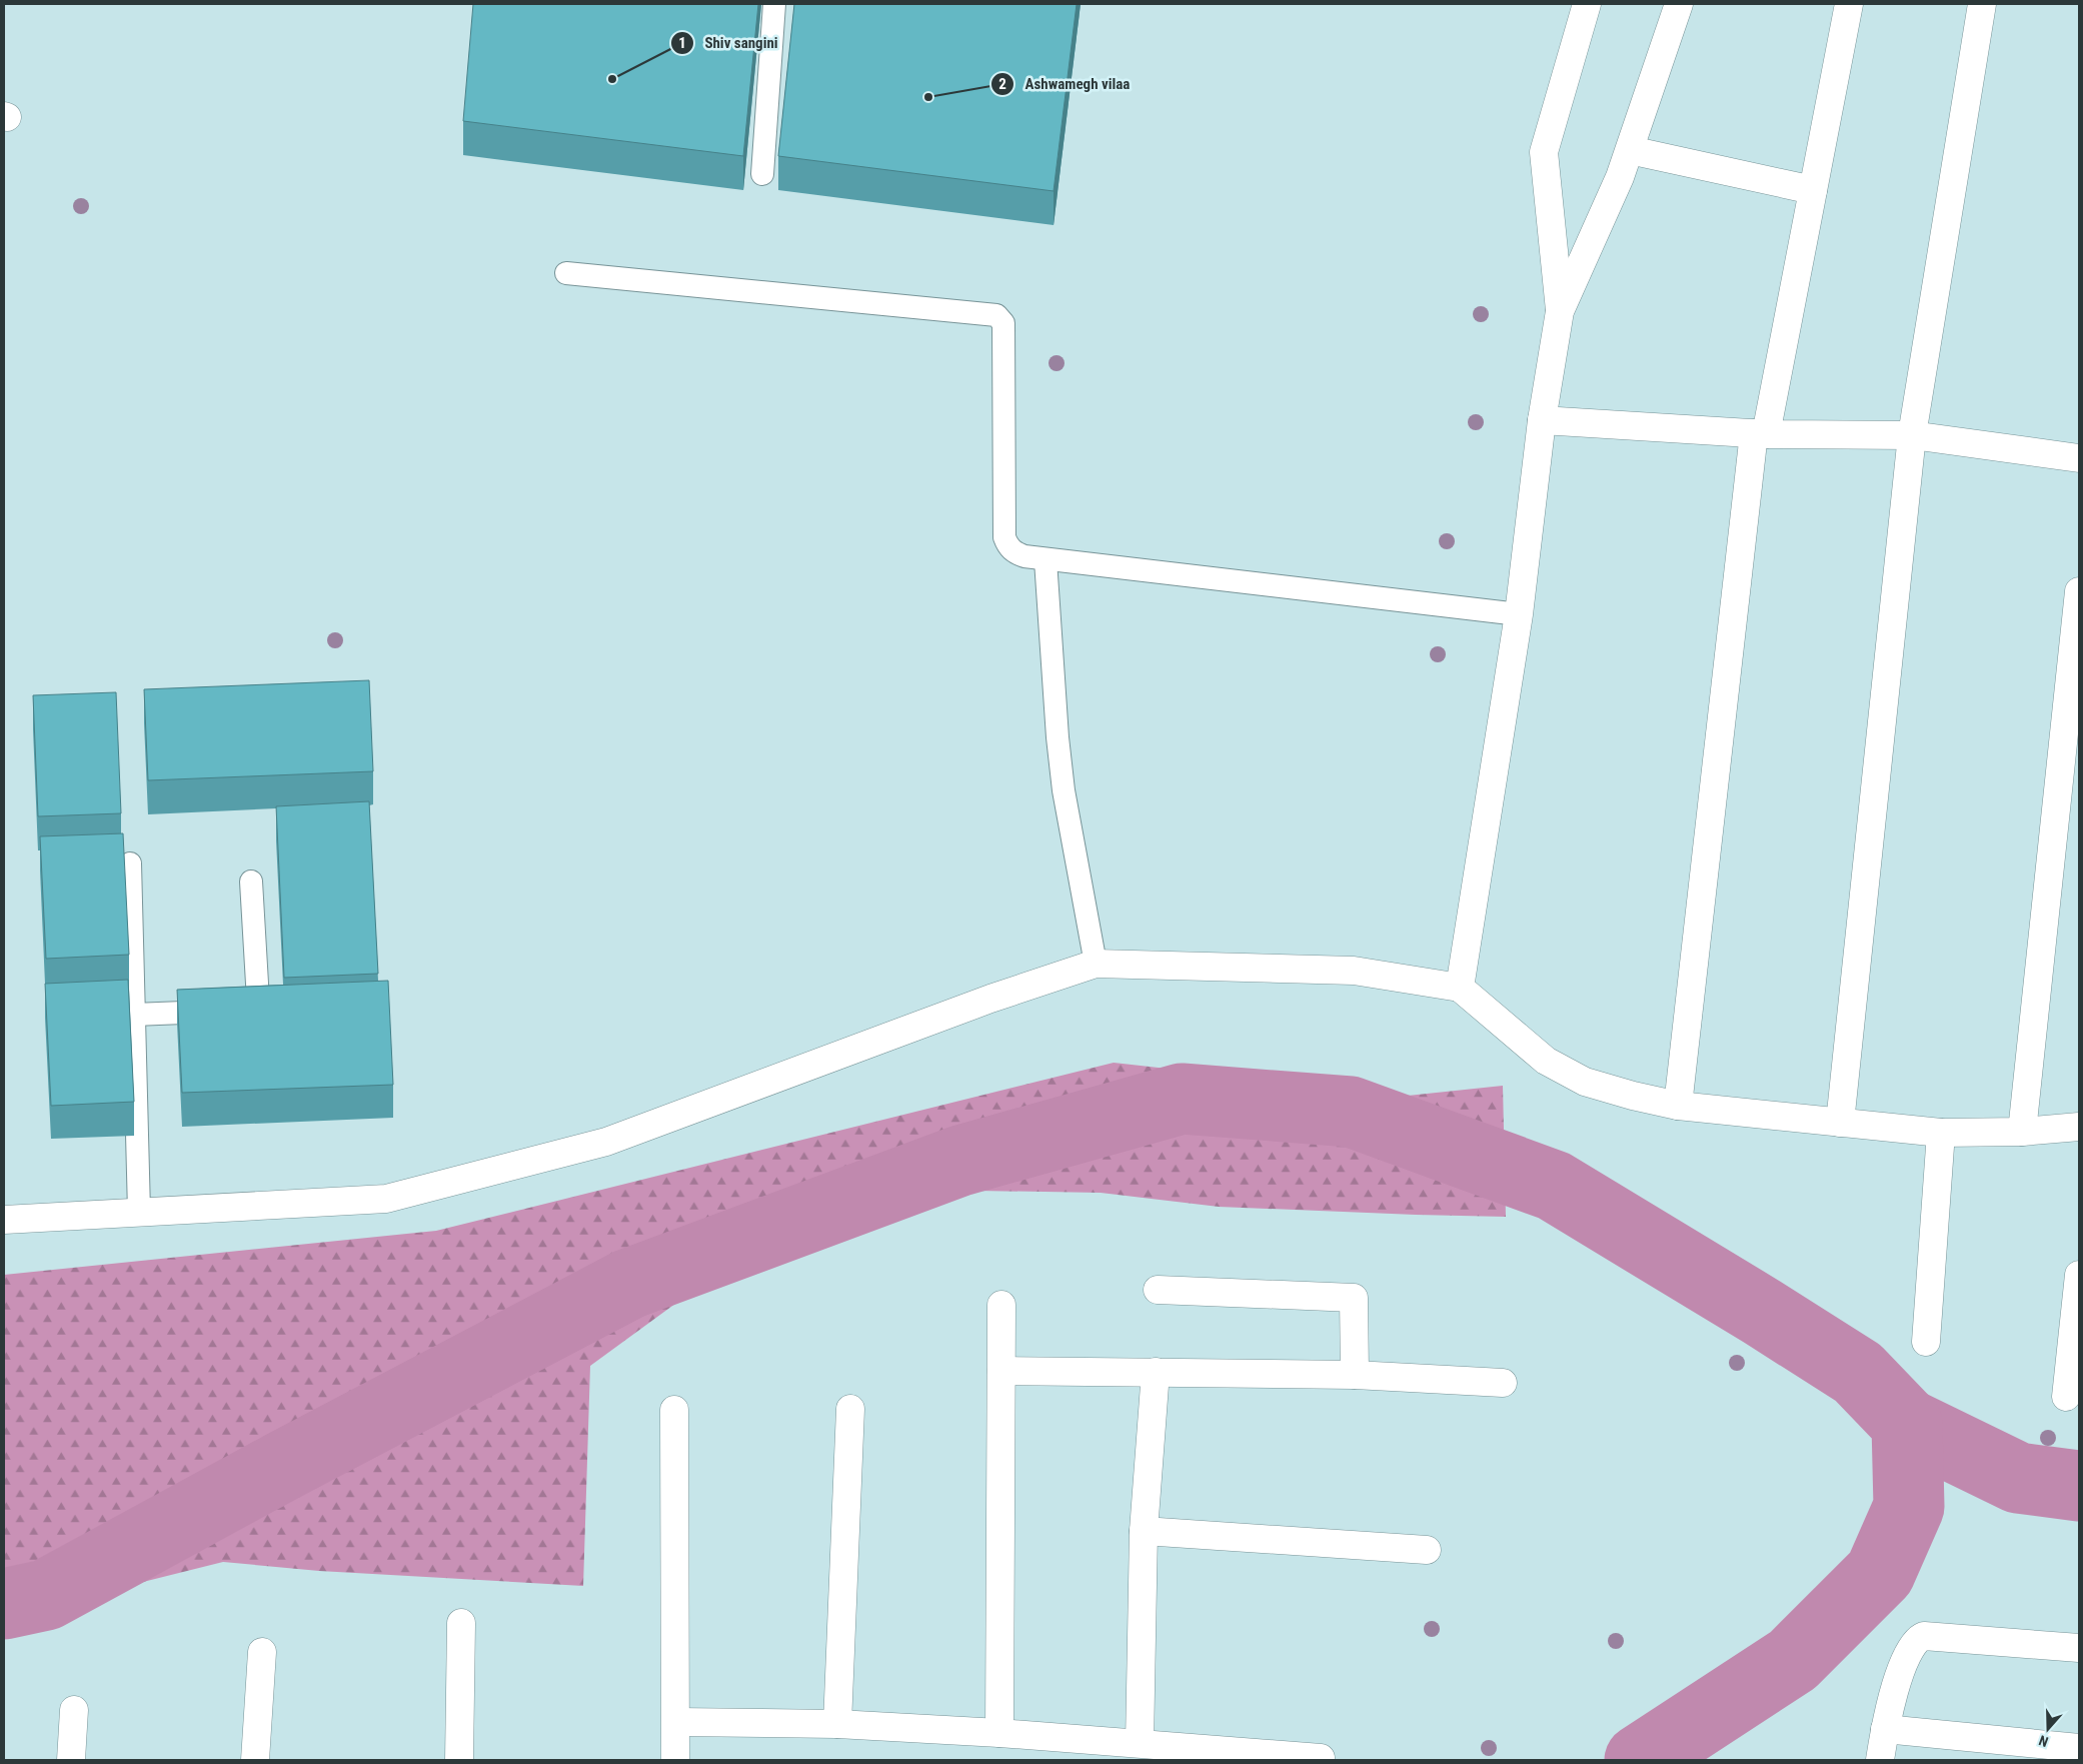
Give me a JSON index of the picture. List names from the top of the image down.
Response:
{
  "places": ["Shiv sangini", "Ashwamegh vilaa"],
  "north": "bottom"
}
